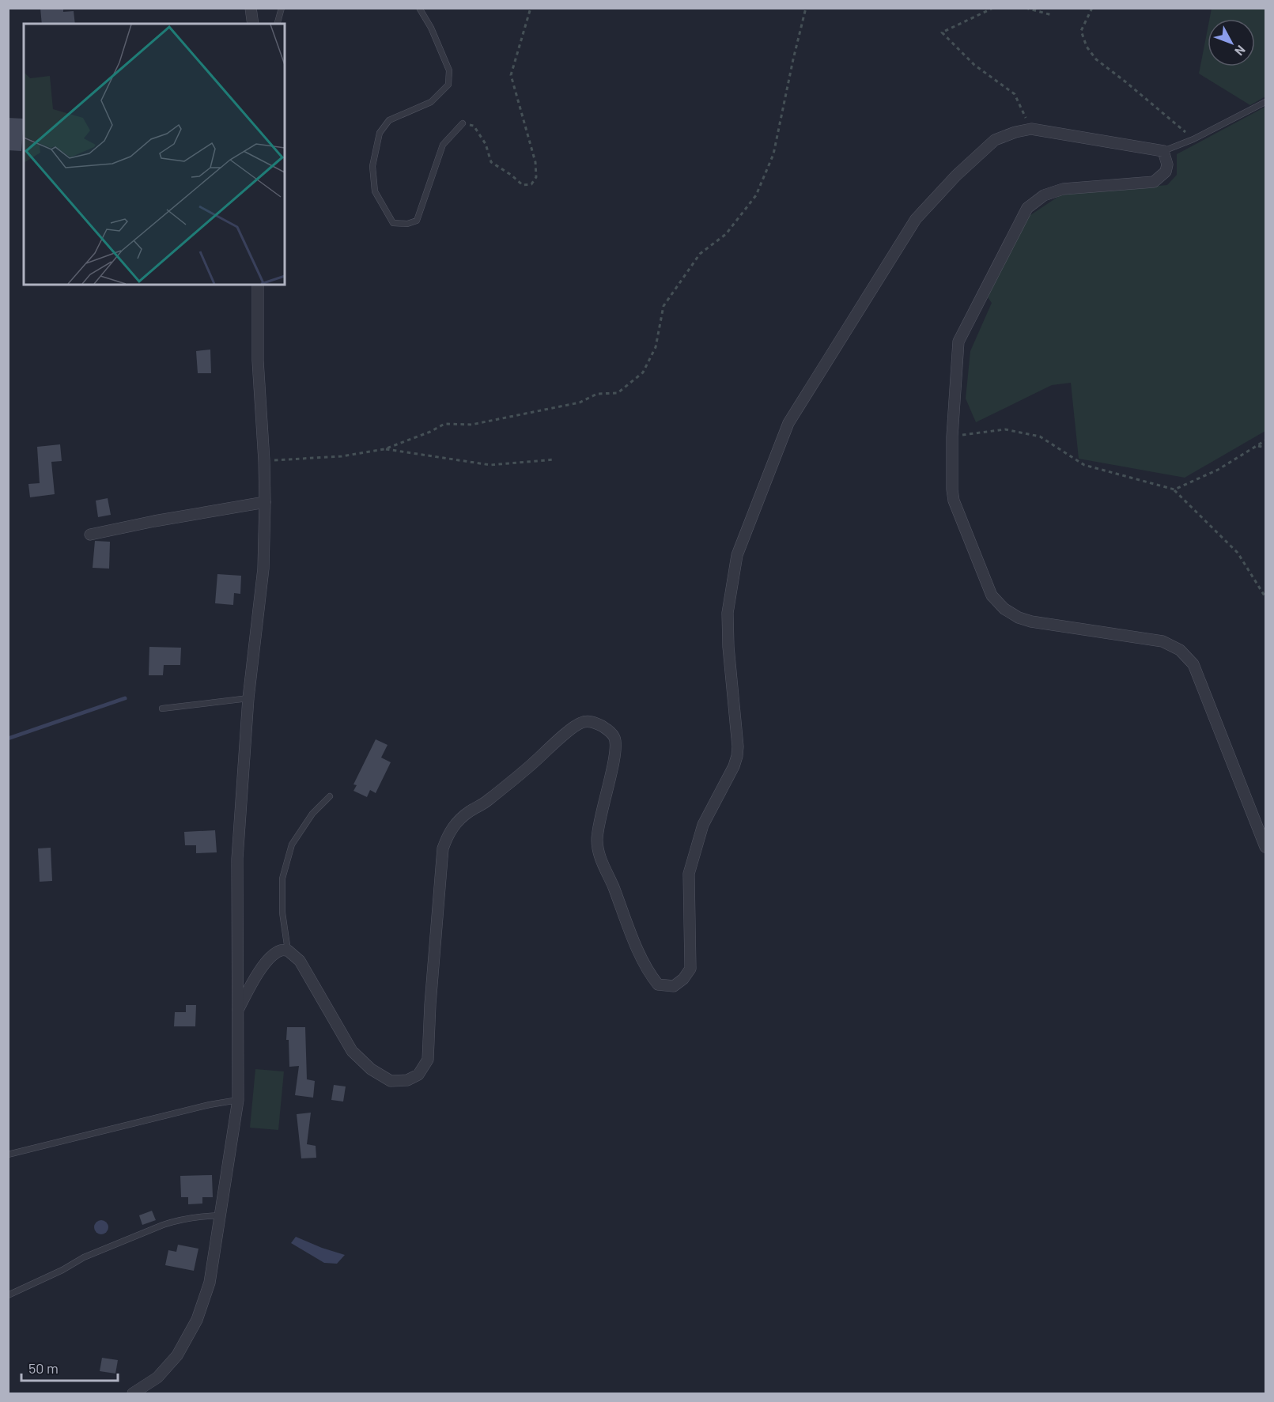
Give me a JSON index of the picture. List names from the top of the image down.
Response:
{
  "scale_bar": "50 m",
  "north": "bottom right"
}
